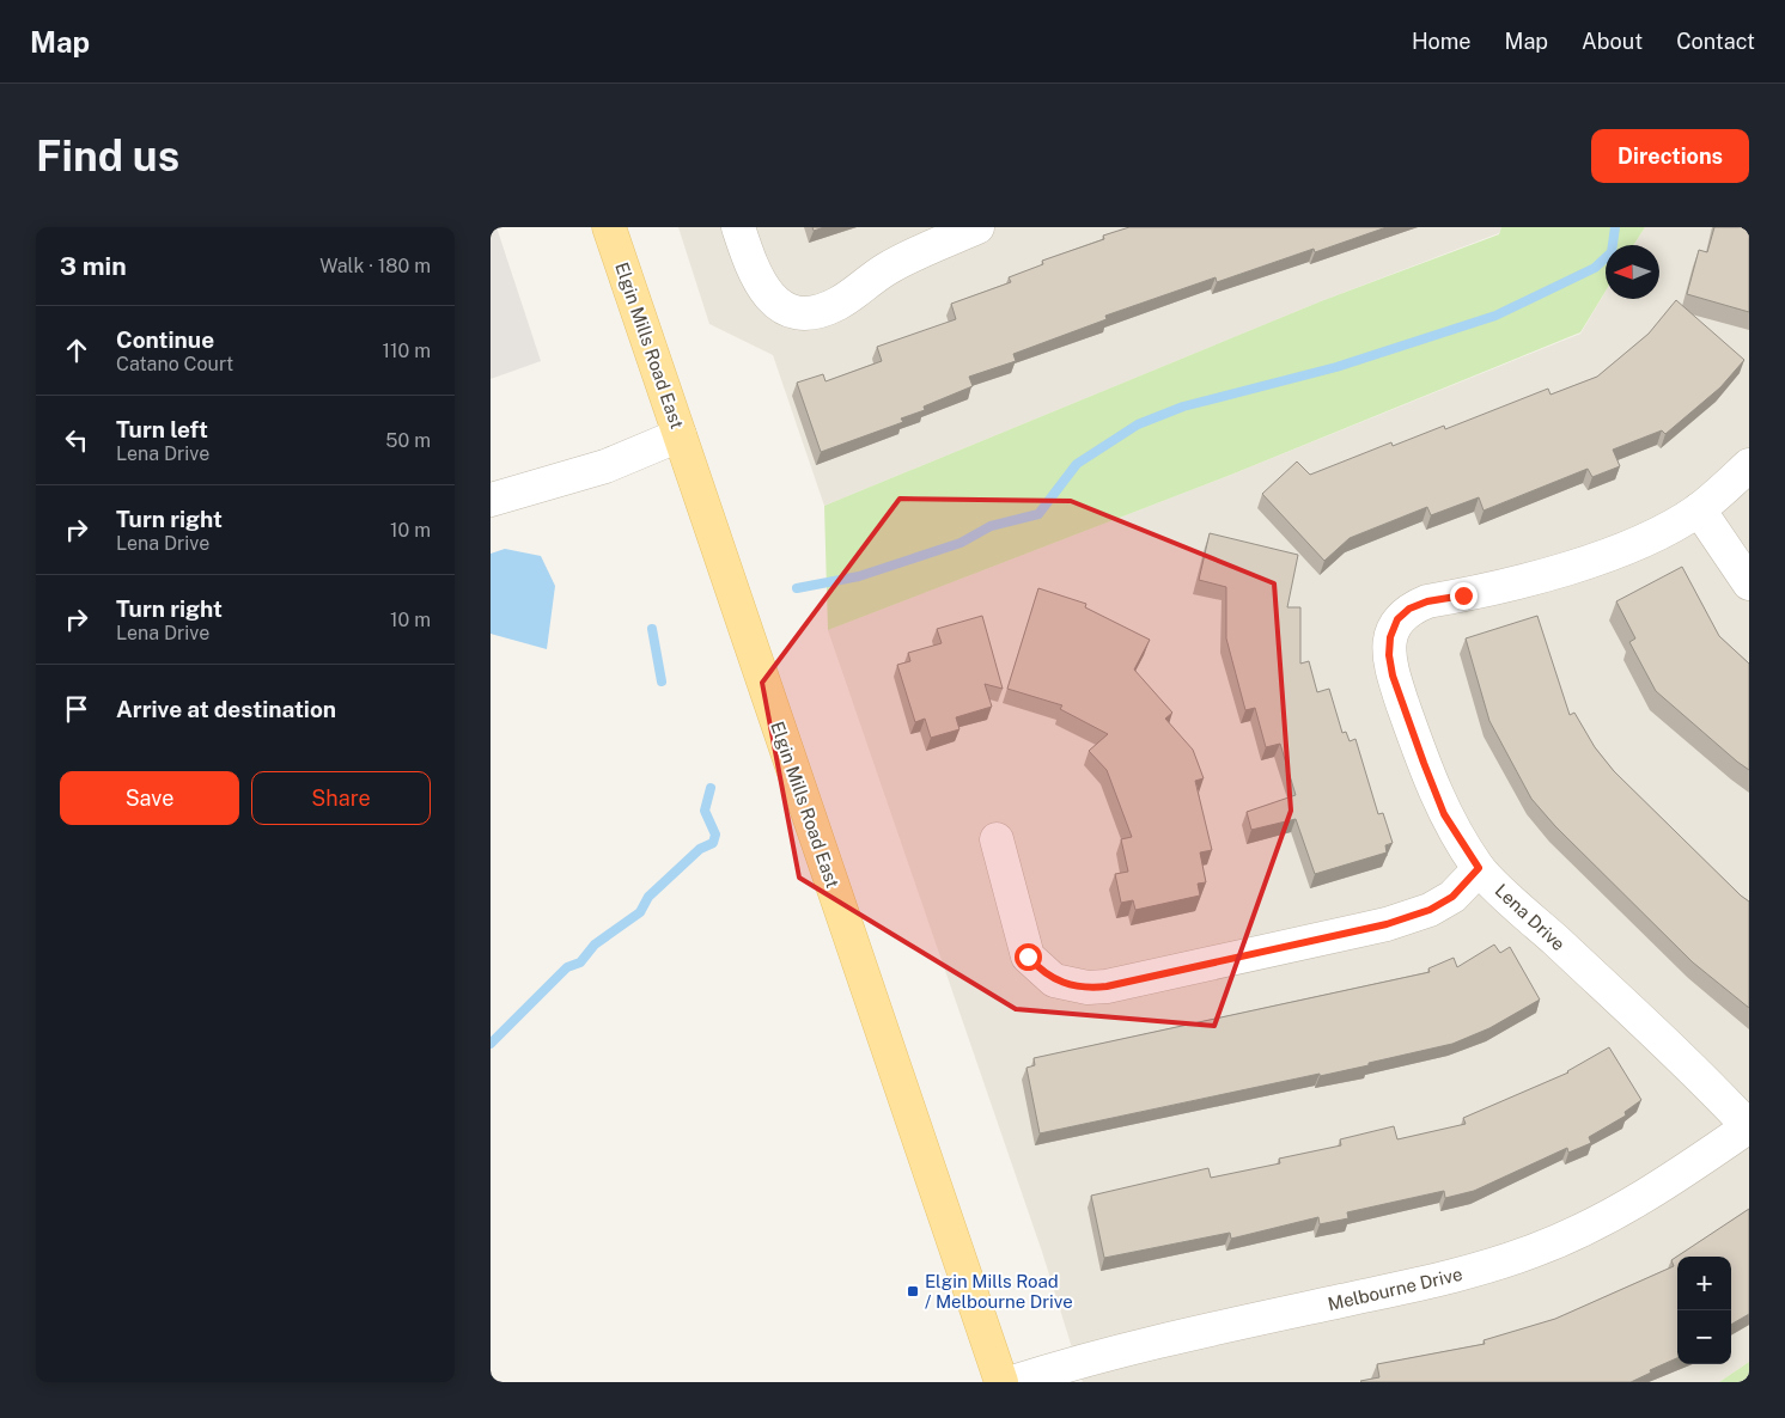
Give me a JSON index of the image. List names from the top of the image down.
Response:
{
  "streets": {
    "main road": ["Elgin Mills Road East"],
    "street": ["Lena Drive", "Melbourne Drive"]
  },
  "crossings": [
    ["Lena Drive", "Melbourne Drive"]
  ],
  "places": {
    "transit": ["Elgin Mills Road / Melbourne Drive"]
  },
  "north": "left",
  "page": {
    "header": "Map",
    "nav": [
      "Home",
      "Map",
      "About",
      "Contact"
    ],
    "buttons": [
      "Directions",
      ["Save", "Share"]
    ],
    "title": "Find us",
    "heading": ["3 min", "Walk · 180 m"],
    "list": [
      ["Continue", "Catano Court", "110 m"],
      ["Turn left", "Lena Drive", "50 m"],
      ["Turn right", "Lena Drive", "10 m"],
      ["Turn right", "Lena Drive", "10 m"],
      "Arrive at destination"
    ],
    "map_buttons": ["+", "−"]
  }
}
